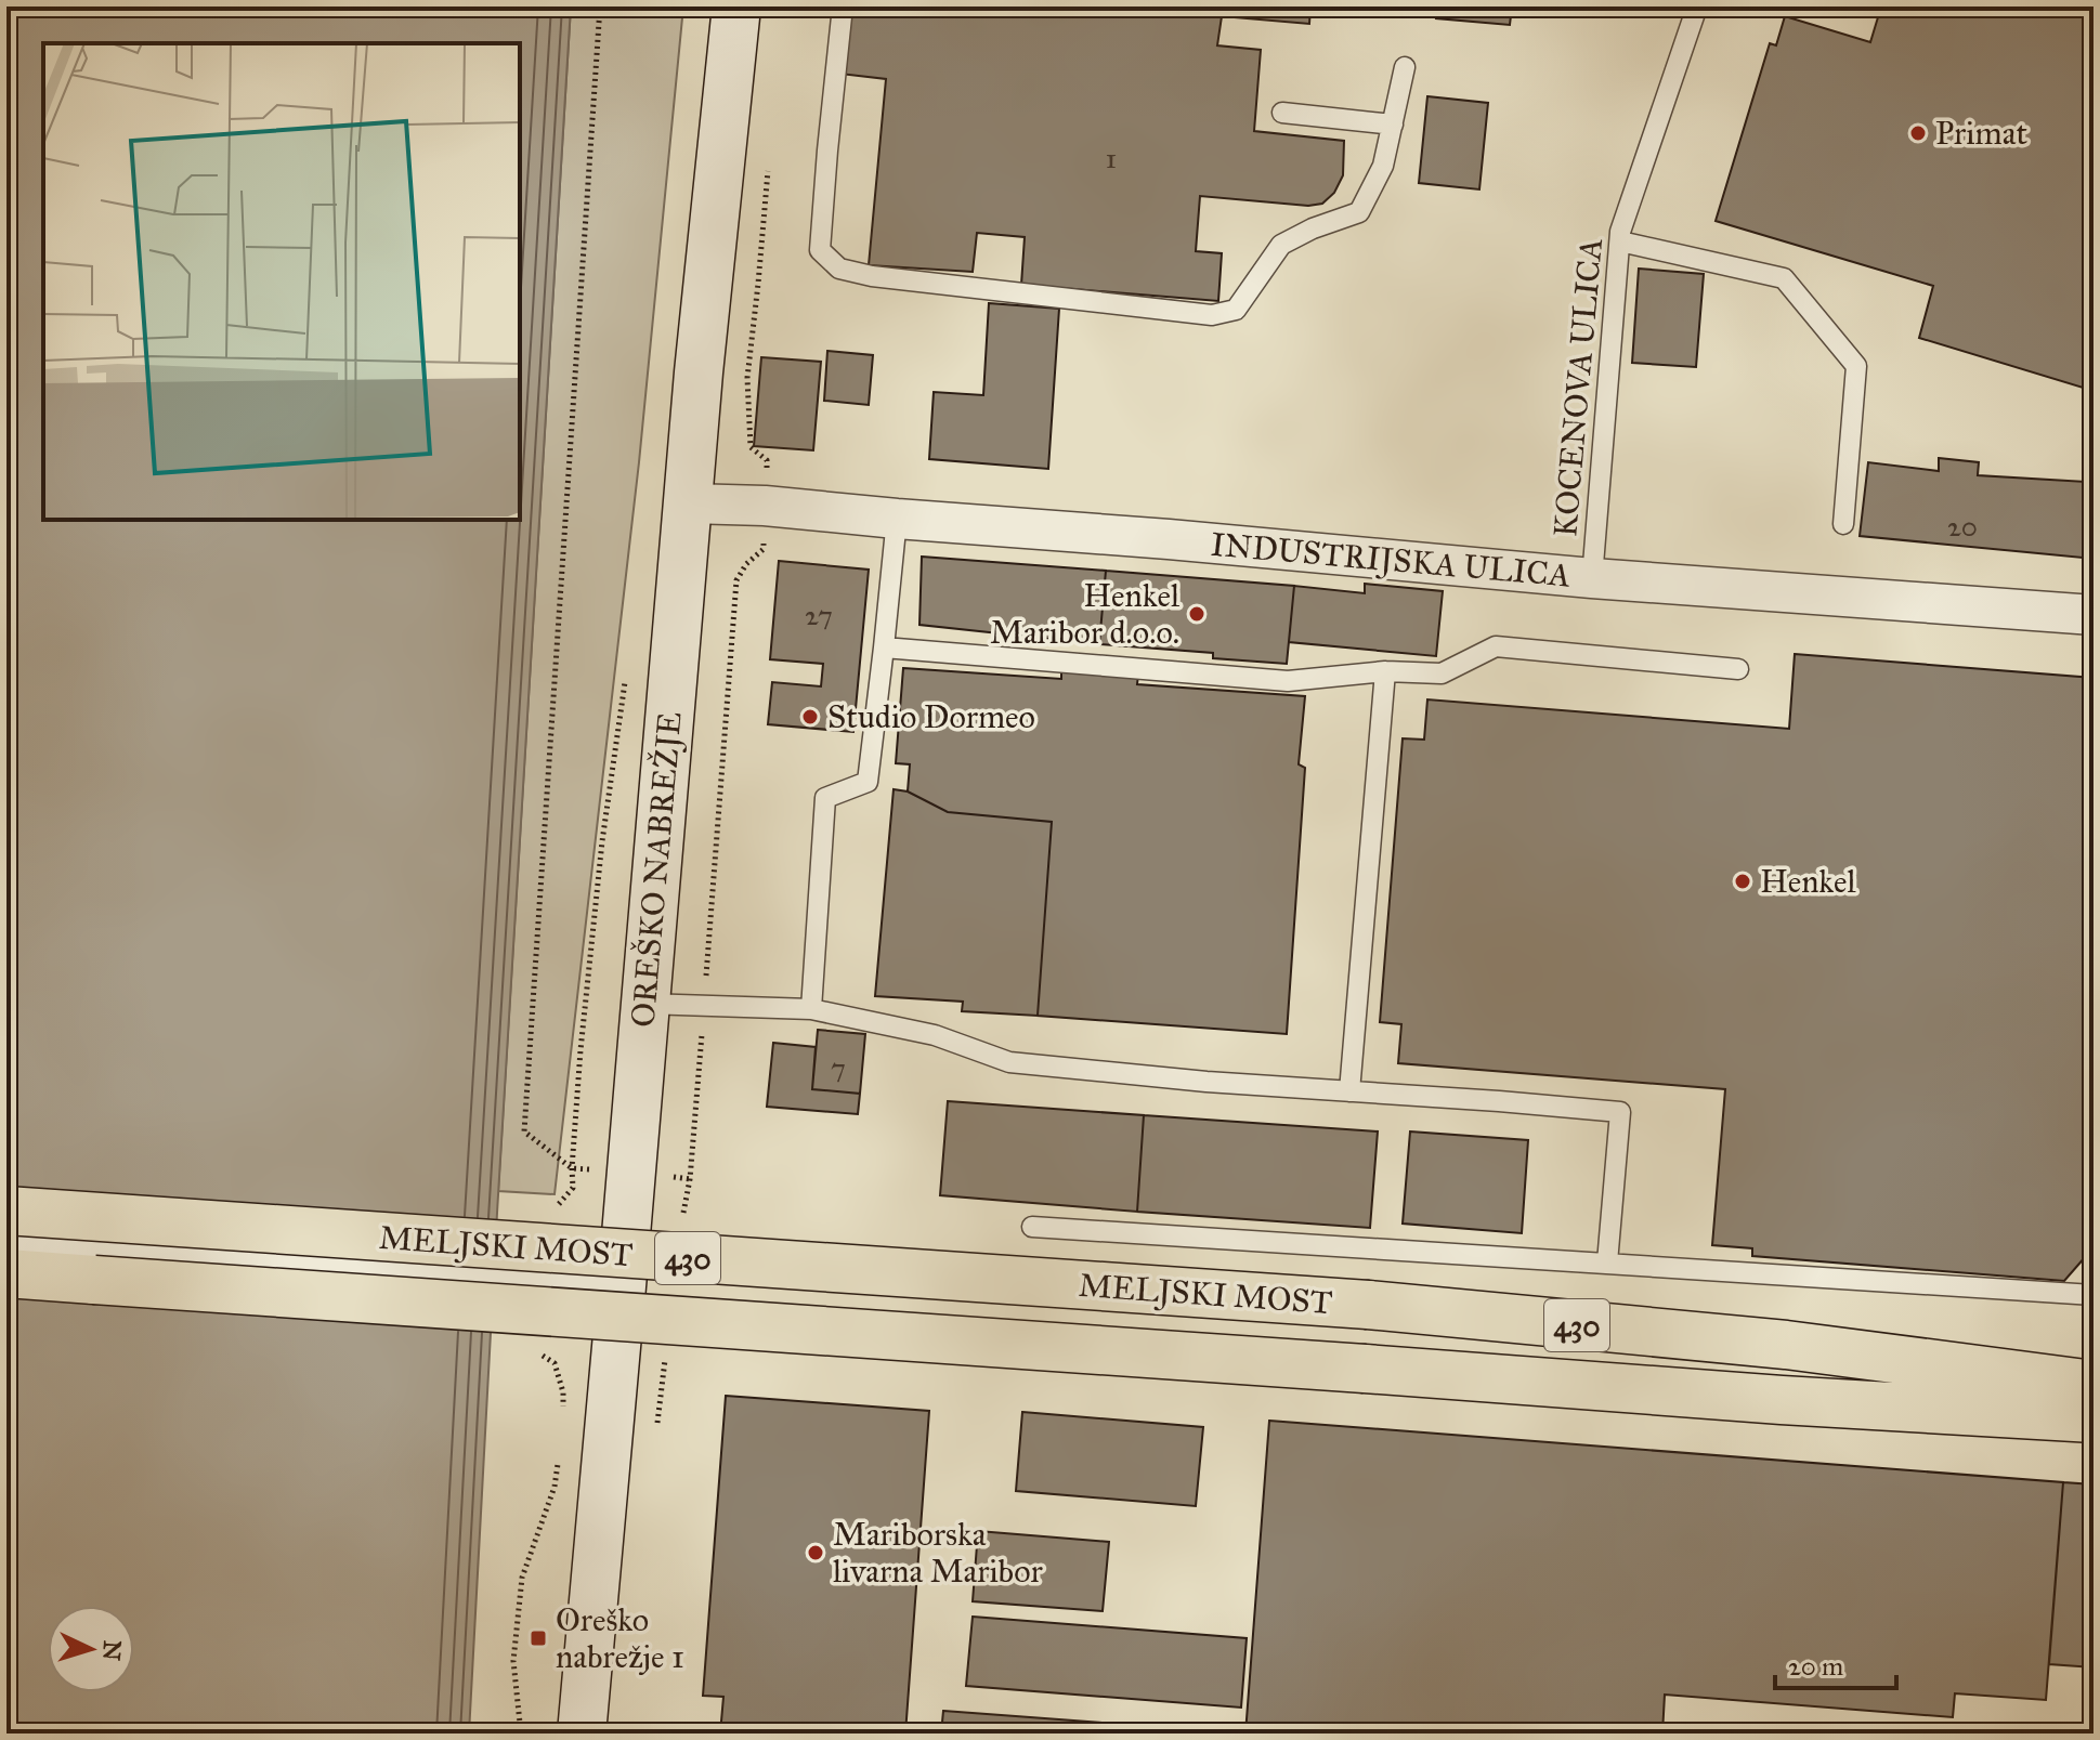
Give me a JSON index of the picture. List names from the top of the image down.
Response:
{
  "streets": {
    "highway": ["MELJSKI MOST", "430"],
    "street": ["INDUSTRIJSKA ULICA", "OREŠKO NABREŽJE"],
    "lane": ["KOCENOVA ULICA"]
  },
  "crossings": [
    ["KOCENOVA ULICA", "INDUSTRIJSKA ULICA"],
    ["INDUSTRIJSKA ULICA", "OREŠKO NABREŽJE"],
    ["OREŠKO NABREŽJE", "MELJSKI MOST"],
    ["MELJSKI MOST", "430"]
  ],
  "places": {
    "other": [
      "Primat",
      "Henkel Maribor d.o.o.",
      "Studio Dormeo",
      "Henkel",
      "Mariborska livarna Maribor"
    ],
    "transit": ["Oreško nabrežje 1"]
  },
  "house_numbers": [
    "1",
    "20",
    "27",
    "7"
  ],
  "scale_bar": "20 m",
  "north": "right"
}
